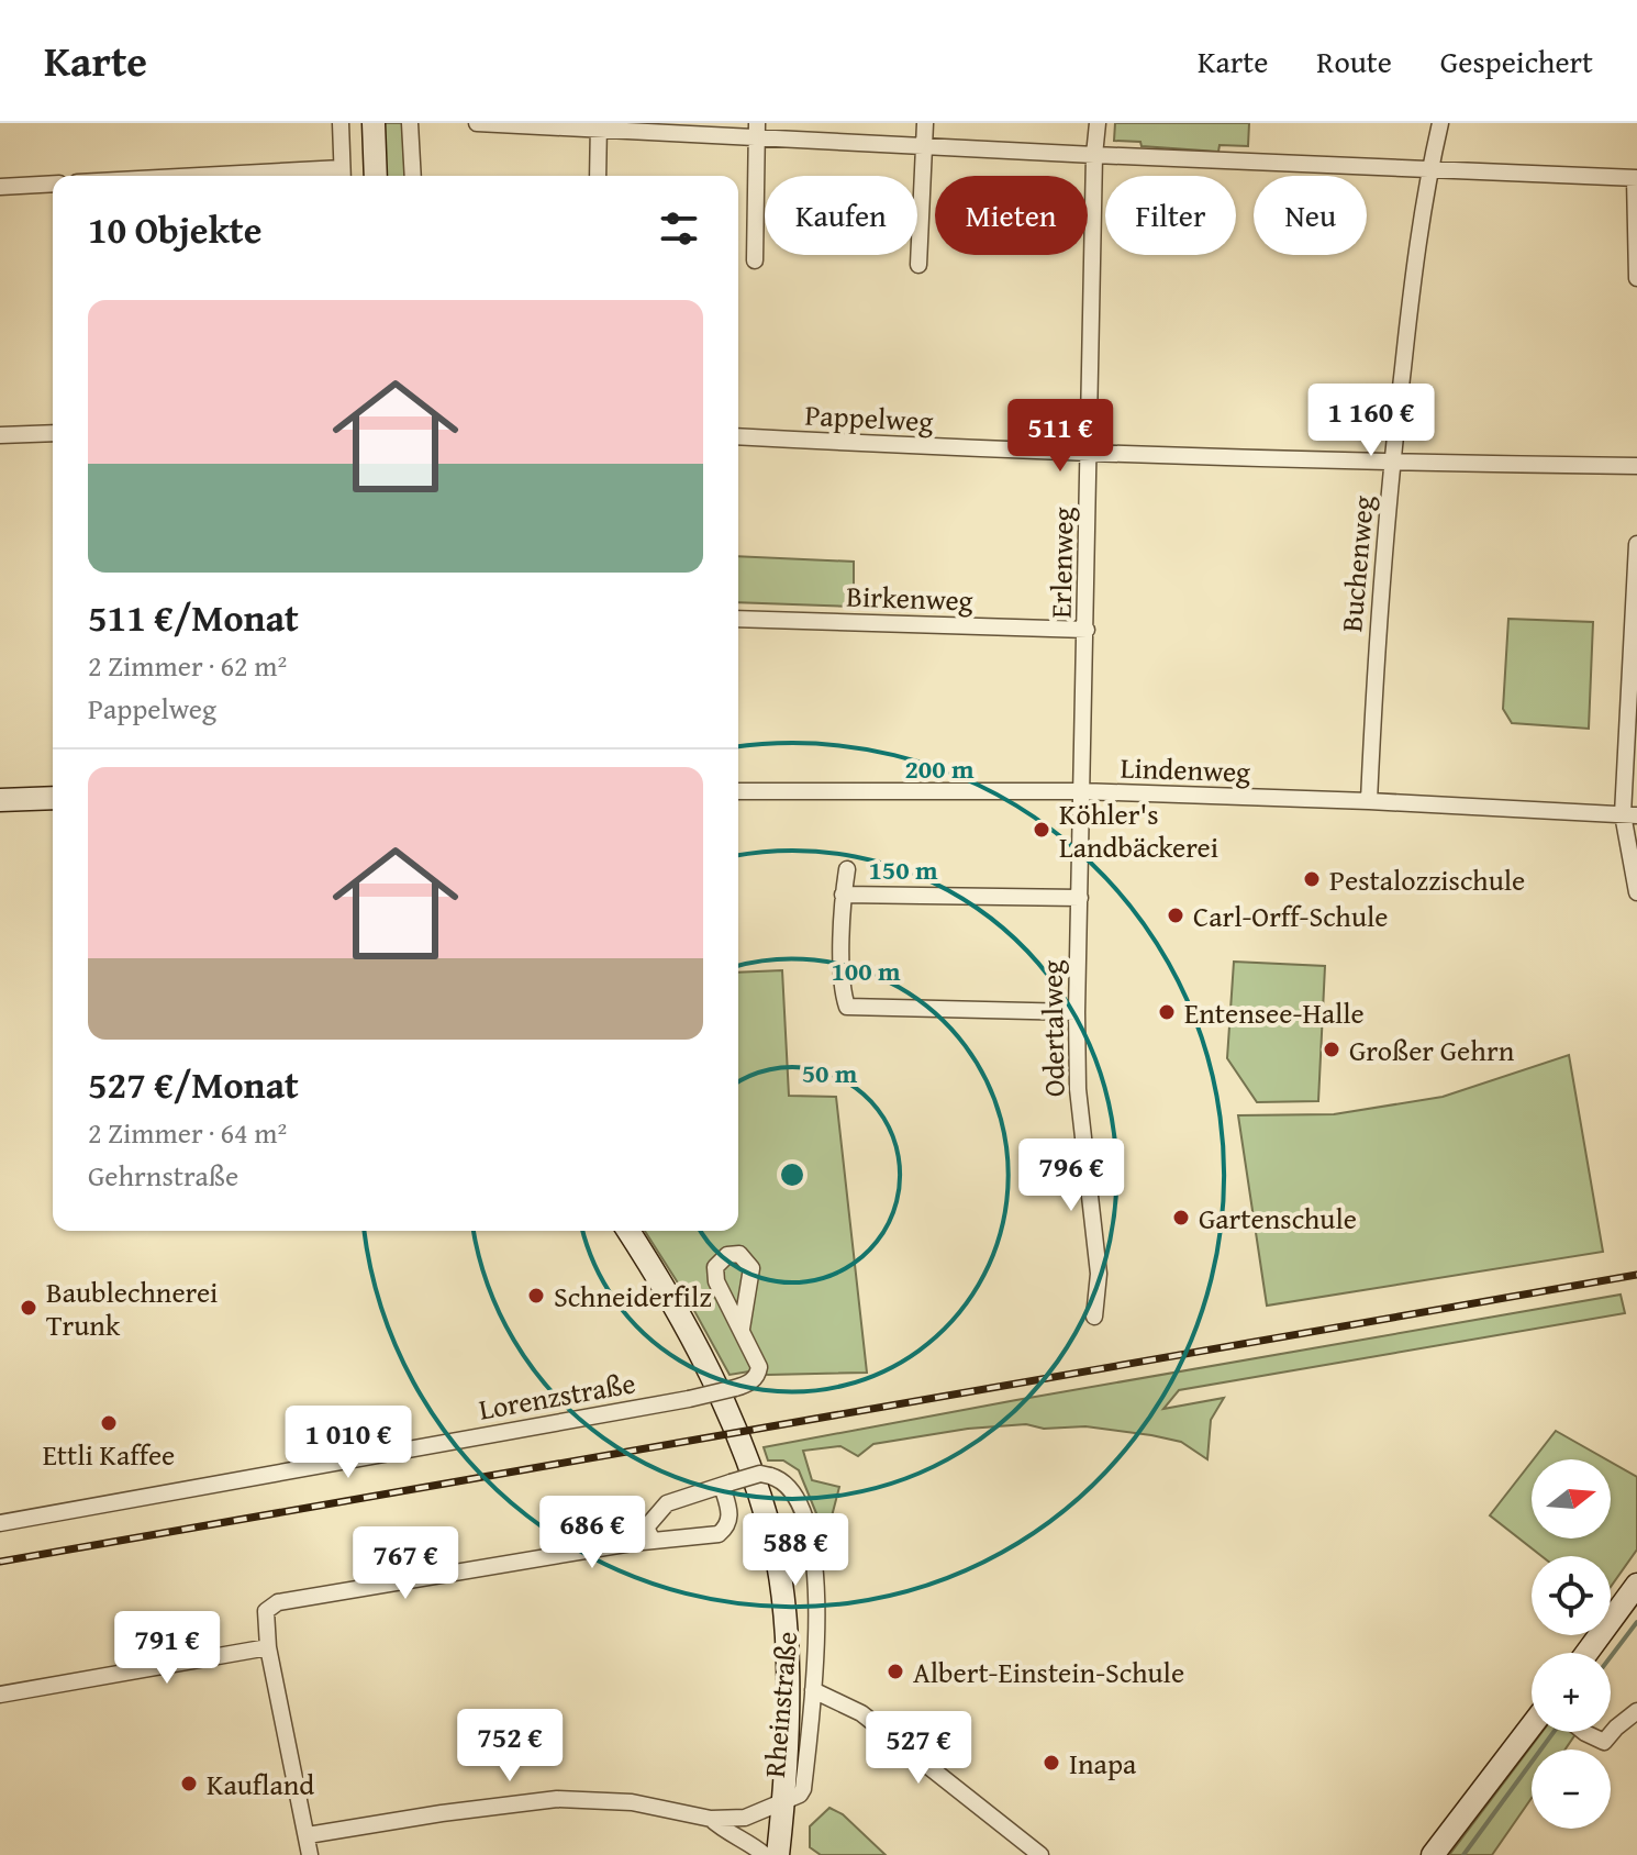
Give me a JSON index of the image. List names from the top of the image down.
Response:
{
  "streets": {
    "main road": ["Rheinstraße"],
    "street": [
      "Pappelweg",
      "Erlenweg",
      "Buchenweg",
      "Birkenweg",
      "Lindenweg",
      "Odertalweg",
      "Lorenzstraße"
    ]
  },
  "crossings": [
    ["Pappelweg", "Erlenweg"],
    ["Pappelweg", "Buchenweg"],
    ["Erlenweg", "Birkenweg"],
    ["Erlenweg", "Lindenweg"],
    ["Erlenweg", "Odertalweg"],
    ["Buchenweg", "Lindenweg"],
    ["Lindenweg", "Odertalweg"]
  ],
  "places": [
    "Köhler's Landbäckerei",
    "Pestalozzischule",
    "Carl-Orff-Schule",
    "Entensee-Halle",
    "Großer Gehrn",
    "Gartenschule",
    "Schneiderfilz",
    "Baublechnerei Trunk",
    "Ettli Kaffee",
    "Albert-Einstein-Schule",
    "Inapa",
    "Kaufland"
  ],
  "north": "right",
  "page": {
    "header": "Karte",
    "nav": ["Karte", "Route", "Gespeichert"],
    "chip": [
      "Kaufen",
      "Mieten",
      "Filter",
      "Neu"
    ],
    "heading": "10 Objekte",
    "list": [
      {
        "name": "511 €/Monat",
        "note": "2 Zimmer · 62 m² · Pappelweg"
      },
      {
        "name": "527 €/Monat",
        "note": "2 Zimmer · 64 m² · Gehrnstraße"
      }
    ],
    "price": [
      "1 160 €",
      "511 €",
      "796 €",
      "1 010 €",
      "686 €",
      "588 €",
      "767 €",
      "791 €",
      "752 €",
      "527 €"
    ],
    "map_buttons": ["+", "−"]
  },
  "rings": [
    "200 m",
    "150 m",
    "100 m",
    "50 m"
  ]
}
